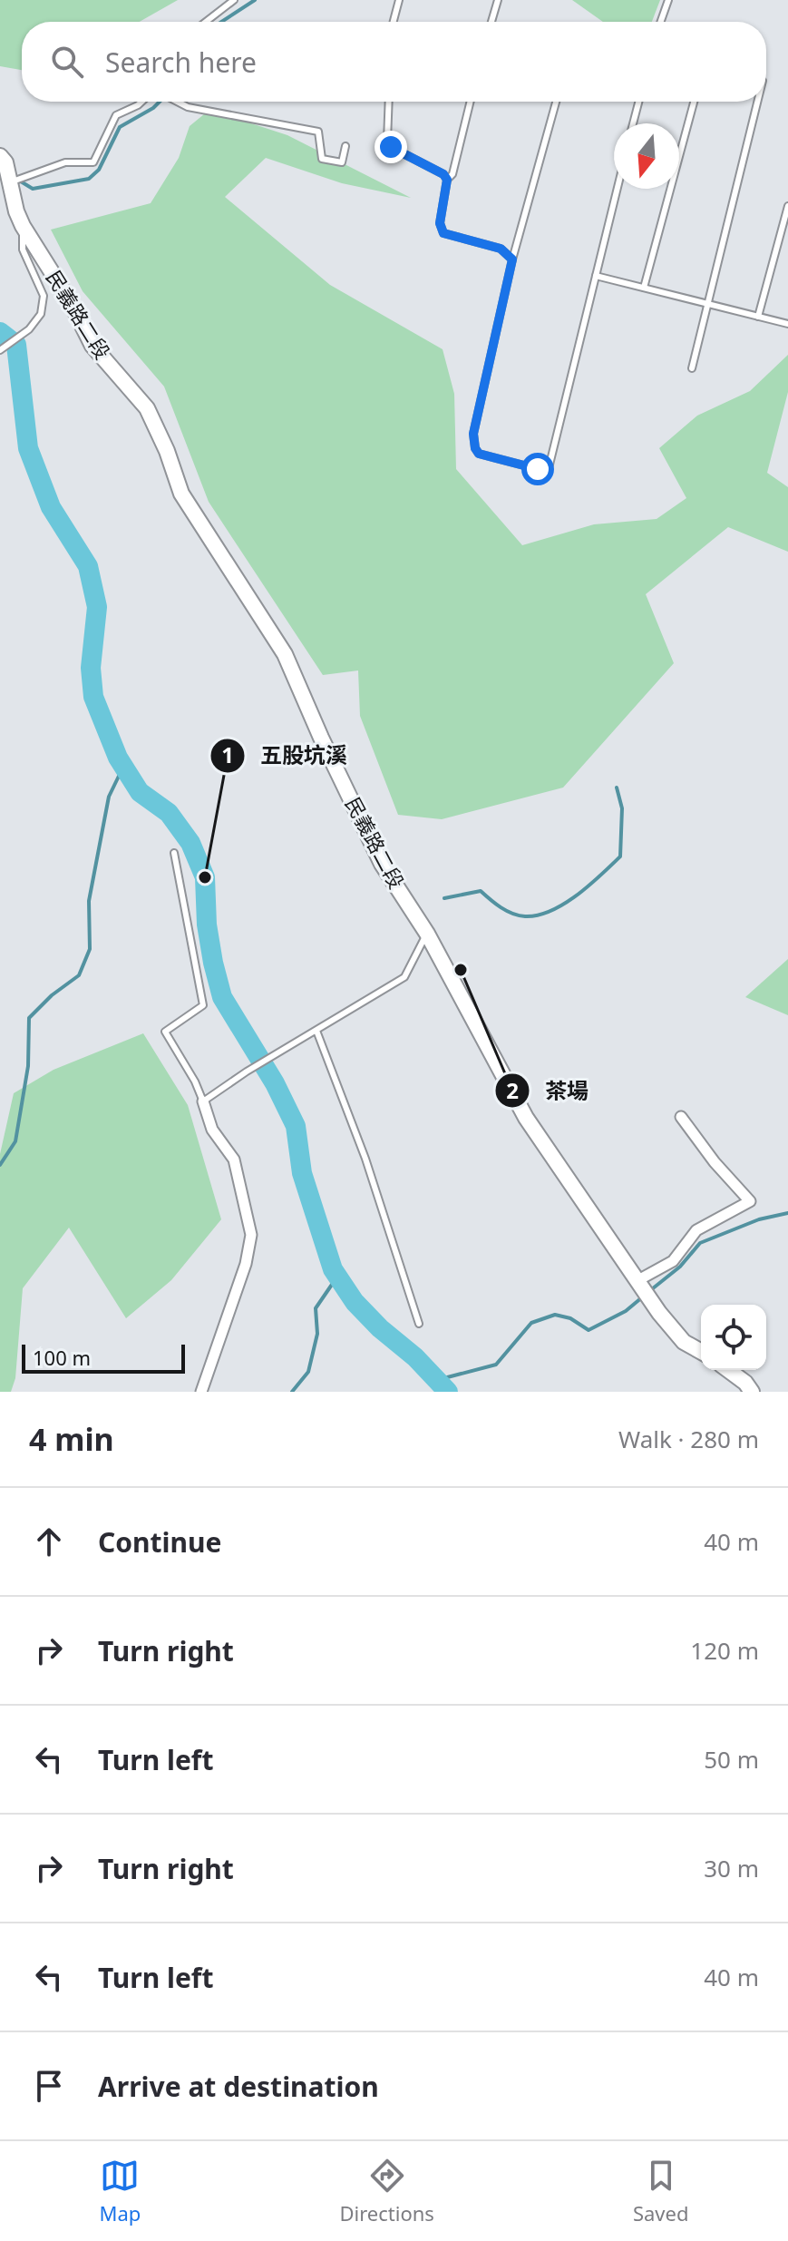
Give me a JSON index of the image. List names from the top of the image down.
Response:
{
  "streets": {
    "main road": ["民義路二段"]
  },
  "places": ["五股坑溪", "茶場"],
  "scale_bar": "100 m",
  "north": "bottom",
  "page": {
    "search": "Search here",
    "scale": "100 m",
    "heading": ["4 min", "Walk · 280 m"],
    "list": [
      ["Continue", "40 m"],
      ["Turn right", "120 m"],
      ["Turn left", "50 m"],
      ["Turn right", "30 m"],
      ["Turn left", "40 m"],
      "Arrive at destination"
    ],
    "nav": ["Map", "Directions", "Saved"]
  }
}
